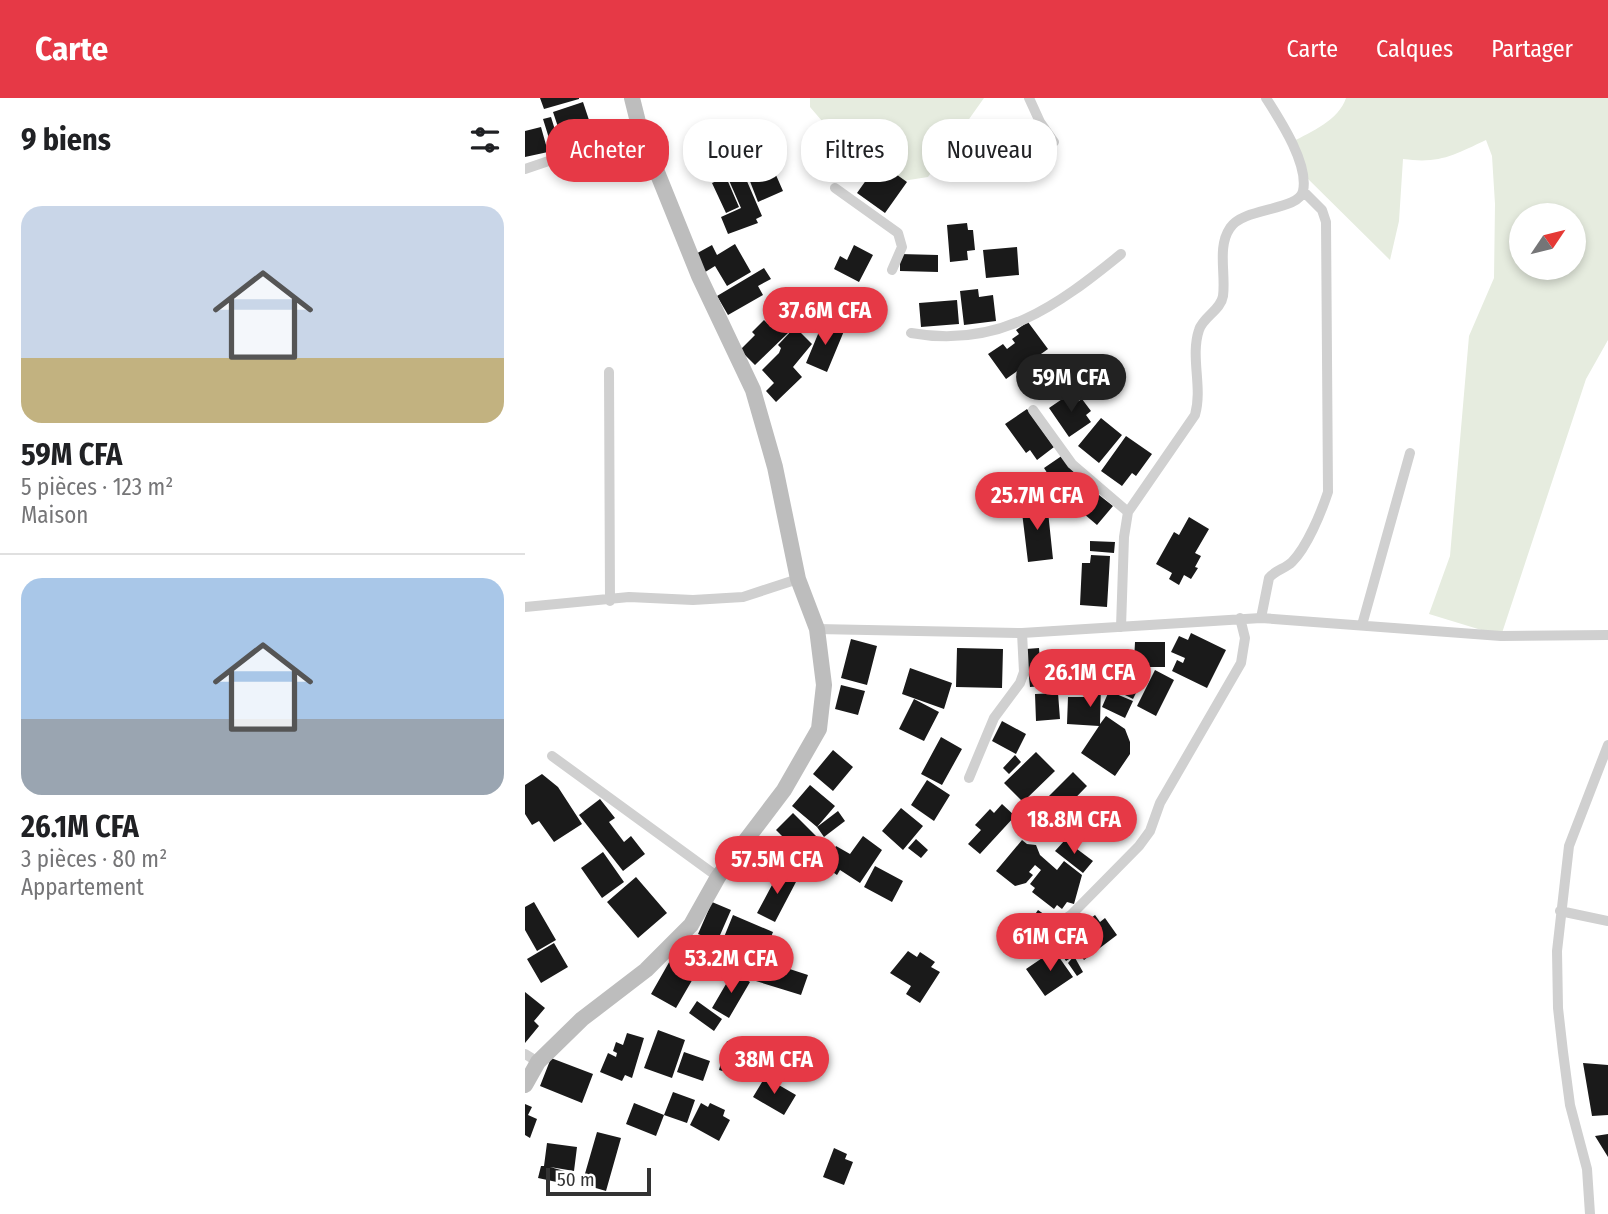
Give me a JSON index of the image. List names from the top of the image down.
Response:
{
  "scale_bar": "50 m",
  "north": "top right",
  "page": {
    "header": "Carte",
    "nav": ["Carte", "Calques", "Partager"],
    "heading": "9 biens",
    "chip": [
      "Acheter",
      "Louer",
      "Filtres",
      "Nouveau"
    ],
    "list": [
      {
        "name": "59M CFA",
        "note": "5 pièces · 123 m² · Maison"
      },
      {
        "name": "26.1M CFA",
        "note": "3 pièces · 80 m² · Appartement"
      }
    ],
    "price": [
      "37.6M CFA",
      "59M CFA",
      "25.7M CFA",
      "26.1M CFA",
      "18.8M CFA",
      "57.5M CFA",
      "61M CFA",
      "53.2M CFA",
      "38M CFA"
    ],
    "scale": "50 m"
  }
}
